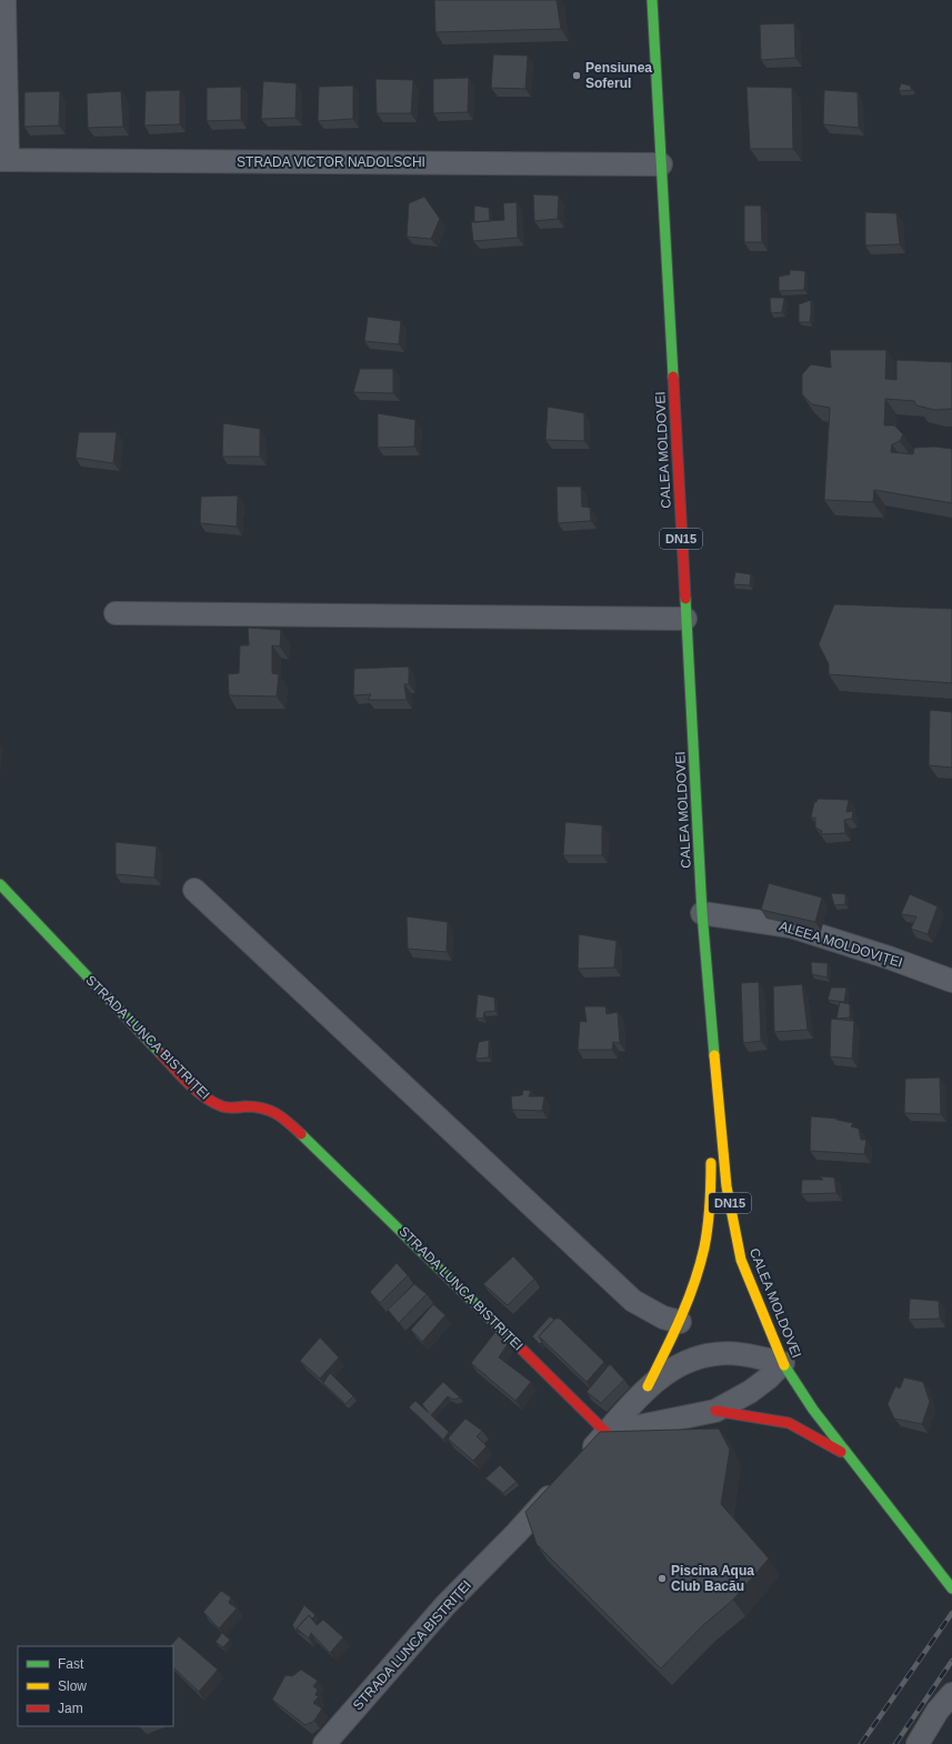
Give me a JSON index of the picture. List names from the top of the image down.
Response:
{
  "streets": {
    "main road": ["CALEA MOLDOVEI", "DN15", "STRADA LUNCA BISTRIȚEI"],
    "street": ["STRADA VICTOR NADOLSCHI", "ALEEA MOLDOVIȚEI"]
  },
  "crossings": [
    ["STRADA VICTOR NADOLSCHI", "CALEA MOLDOVEI"],
    ["CALEA MOLDOVEI", "ALEEA MOLDOVIȚEI"]
  ],
  "places": ["Pensiunea Soferul", "Piscina Aqua Club Bacău"],
  "legend": ["Fast", "Slow", "Jam"]
}
